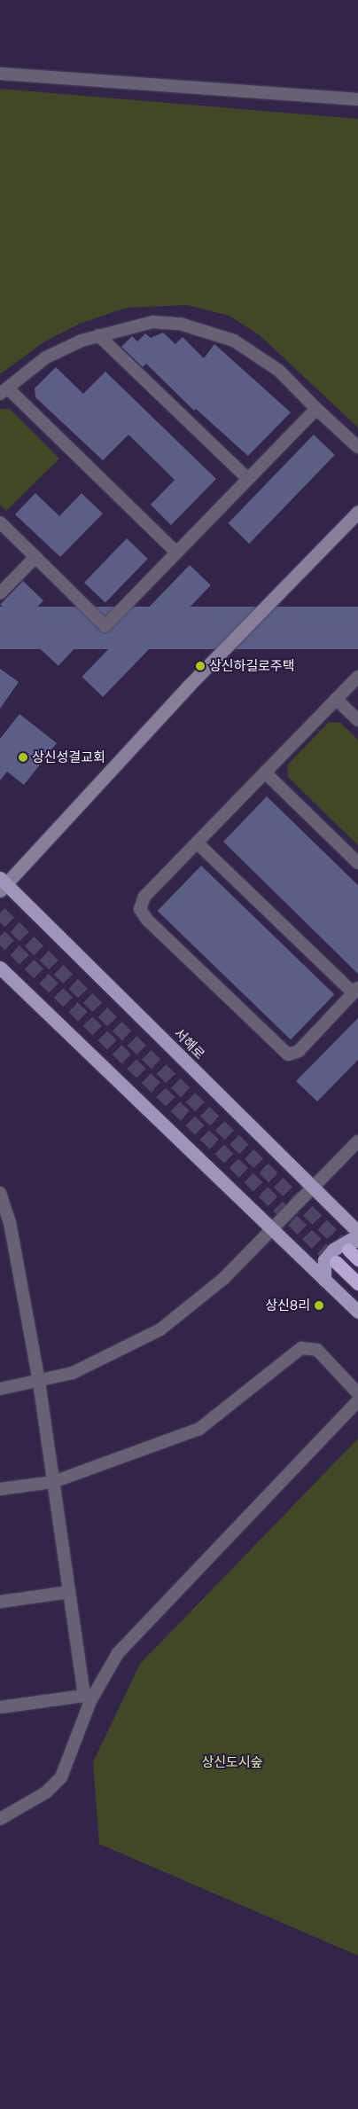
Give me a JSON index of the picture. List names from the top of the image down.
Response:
{
  "streets": {
    "main road": ["서해로"]
  },
  "parks": ["상신도시숲"],
  "places": ["상신하길로주택", "상신성결교회", "상신8리"]
}
